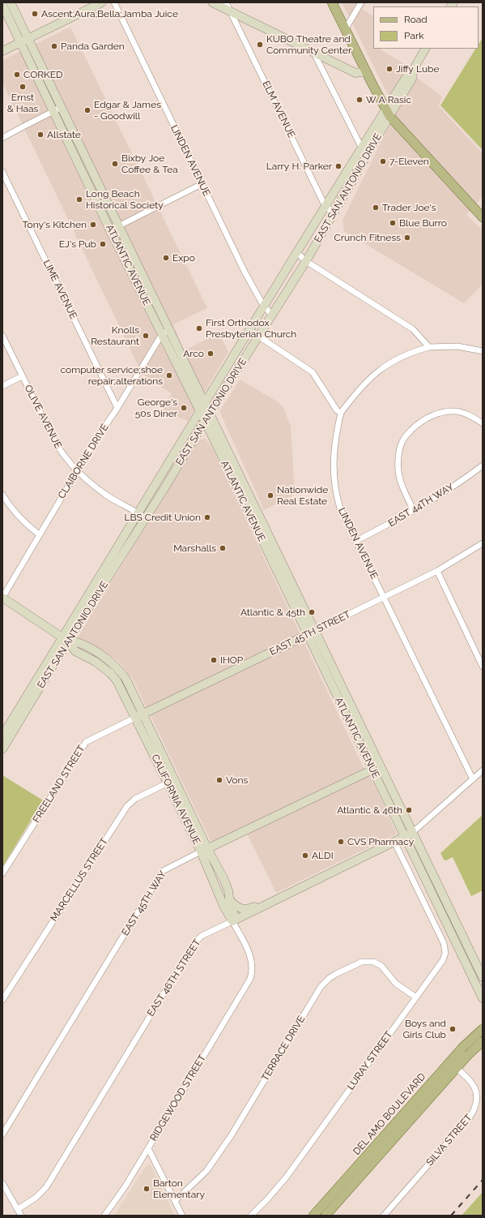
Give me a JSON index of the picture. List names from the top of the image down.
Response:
{
  "streets": {
    "main road": [
      "EAST SAN ANTONIO DRIVE",
      "ATLANTIC AVENUE",
      "EAST 45TH STREET",
      "CALIFORNIA AVENUE",
      "EAST 45TH WAY",
      "EAST 46TH STREET",
      "DEL AMO BOULEVARD"
    ],
    "street": [
      "ELM AVENUE",
      "LINDEN AVENUE",
      "LIME AVENUE",
      "OLIVE AVENUE",
      "CLAIBORNE DRIVE",
      "EAST 44TH WAY",
      "FREELAND STREET",
      "MARCELLUS STREET",
      "TERRACE DRIVE",
      "LURAY STREET",
      "RIDGEWOOD STREET",
      "SILVA STREET"
    ]
  },
  "crossings": [
    ["ELM AVENUE", "EAST SAN ANTONIO DRIVE"],
    ["LINDEN AVENUE", "EAST SAN ANTONIO DRIVE"],
    ["LINDEN AVENUE", "EAST 44TH WAY"],
    ["LINDEN AVENUE", "EAST 45TH STREET"],
    ["LINDEN AVENUE", "EAST 46TH STREET"],
    ["EAST SAN ANTONIO DRIVE", "ATLANTIC AVENUE"],
    ["EAST SAN ANTONIO DRIVE", "OLIVE AVENUE"],
    ["EAST SAN ANTONIO DRIVE", "CALIFORNIA AVENUE"],
    ["ATLANTIC AVENUE", "CLAIBORNE DRIVE"],
    ["ATLANTIC AVENUE", "EAST 45TH STREET"],
    ["ATLANTIC AVENUE", "EAST 45TH WAY"],
    ["ATLANTIC AVENUE", "EAST 46TH STREET"],
    ["LIME AVENUE", "CLAIBORNE DRIVE"],
    ["OLIVE AVENUE", "CLAIBORNE DRIVE"],
    ["CLAIBORNE DRIVE", "CALIFORNIA AVENUE"],
    ["EAST 45TH STREET", "FREELAND STREET"],
    ["EAST 45TH STREET", "CALIFORNIA AVENUE"],
    ["FREELAND STREET", "CALIFORNIA AVENUE"],
    ["CALIFORNIA AVENUE", "MARCELLUS STREET"],
    ["CALIFORNIA AVENUE", "EAST 45TH WAY"],
    ["CALIFORNIA AVENUE", "EAST 46TH STREET"],
    ["CALIFORNIA AVENUE", "RIDGEWOOD STREET"],
    ["EAST 46TH STREET", "LURAY STREET"],
    ["TERRACE DRIVE", "LURAY STREET"],
    ["DEL AMO BOULEVARD", "SILVA STREET"]
  ],
  "places": [
    "Ascent;Aura;Bella;Jamba Juice",
    "KUBO Theatre and Community Center",
    "Panda Garden",
    "Jiffy Lube",
    "CORKED",
    "Ernst & Haas",
    "W A Rasic",
    "Edgar & James - Goodwill",
    "Allstate",
    "7-Eleven",
    "Bixby Joe Coffee & Tea",
    "Larry H. Parker",
    "Long Beach Historical Society",
    "Trader Joe's",
    "Blue Burro",
    "Tony's Kitchen",
    "Crunch Fitness",
    "EJ's Pub",
    "Expo",
    "First Orthodox Presbyterian Church",
    "Knolls Restaurant",
    "Arco",
    "computer service;shoe repair;alterations",
    "George's 50s Diner",
    "Nationwide Real Estate",
    "LBS Credit Union",
    "Marshalls",
    "Atlantic & 45th",
    "IHOP",
    "Vons",
    "Atlantic & 46th",
    "CVS Pharmacy",
    "ALDI",
    "Boys and Girls Club",
    "Barton Elementary"
  ],
  "legend": ["Road", "Park"]
}
